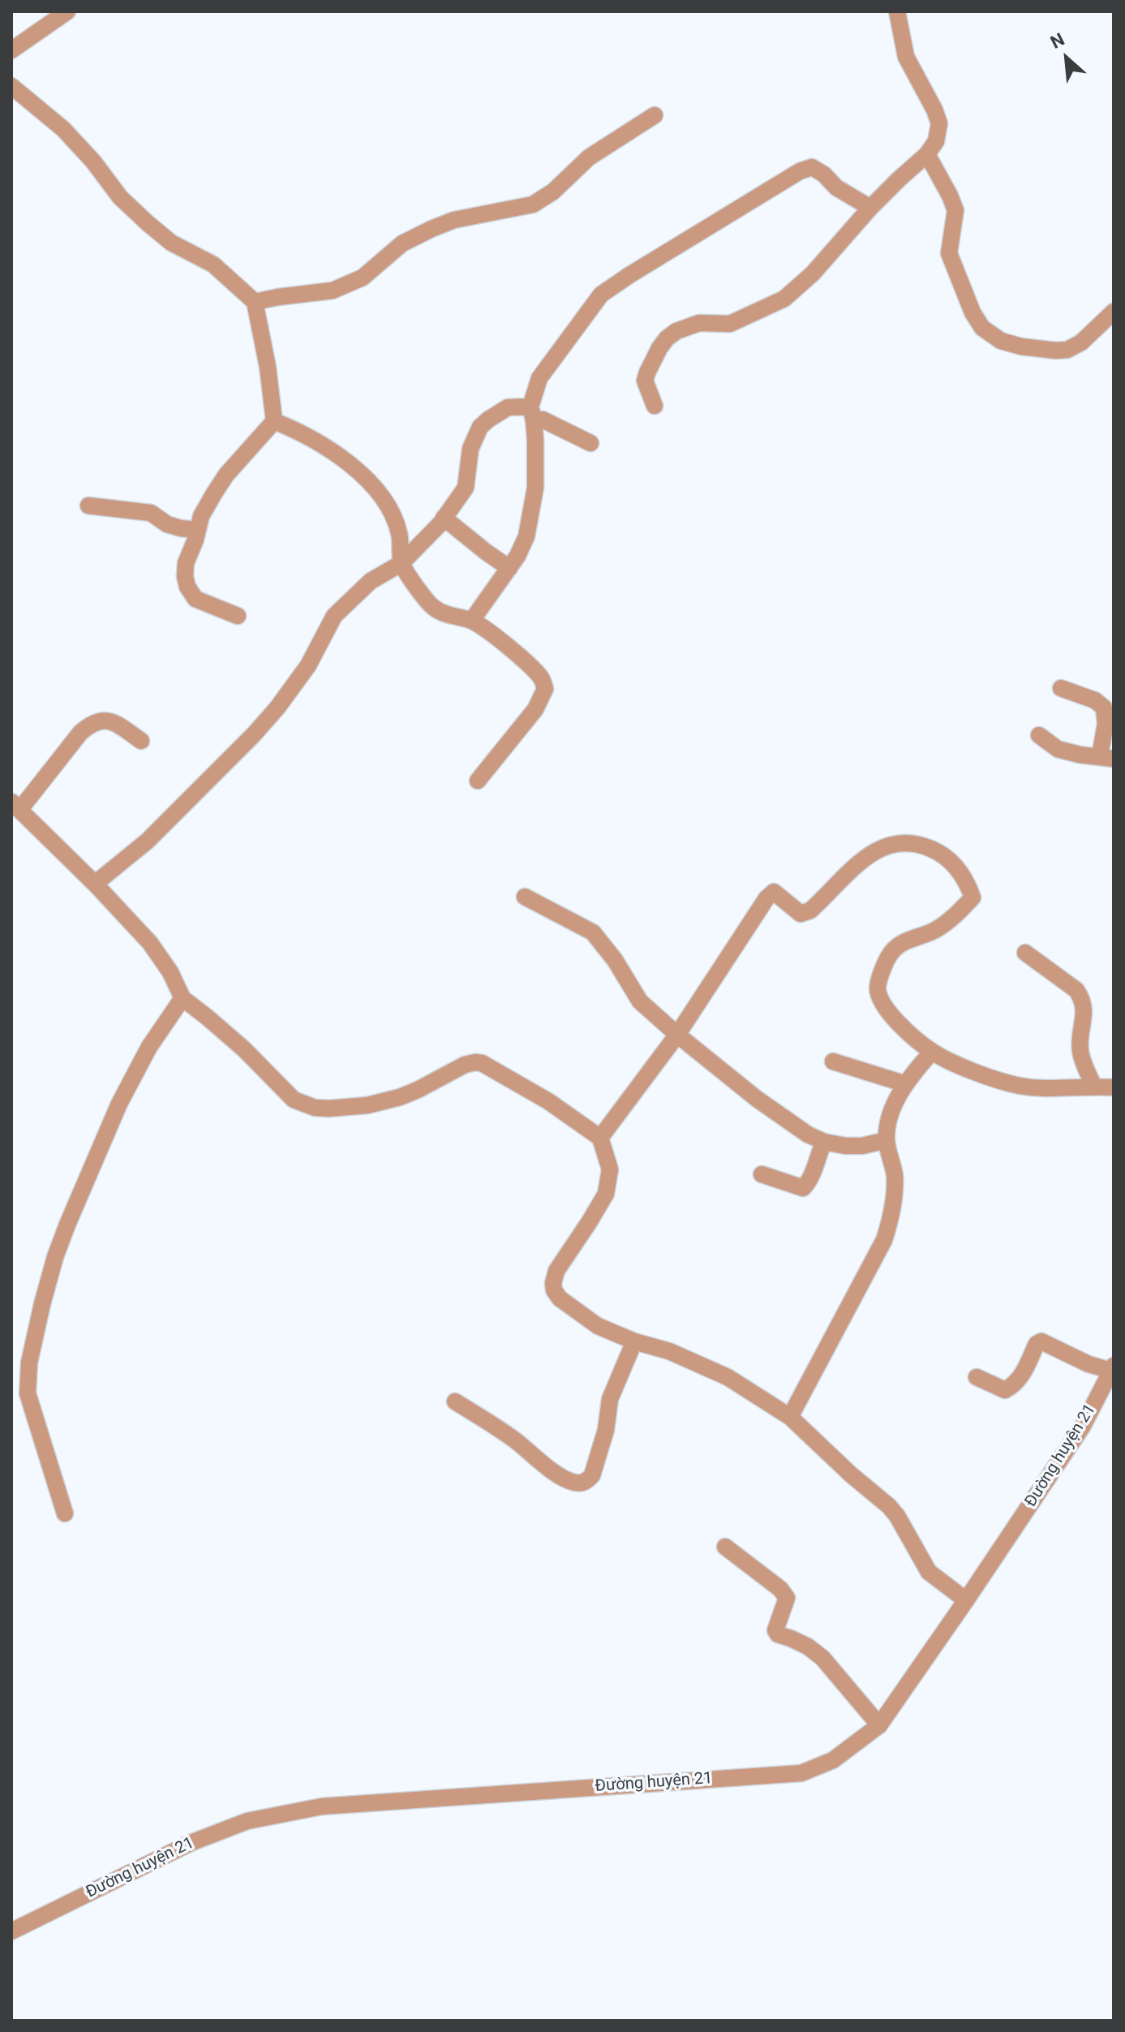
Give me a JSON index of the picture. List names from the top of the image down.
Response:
{
  "streets": {
    "street": ["Đường huyện 21"]
  },
  "north": "top left"
}
